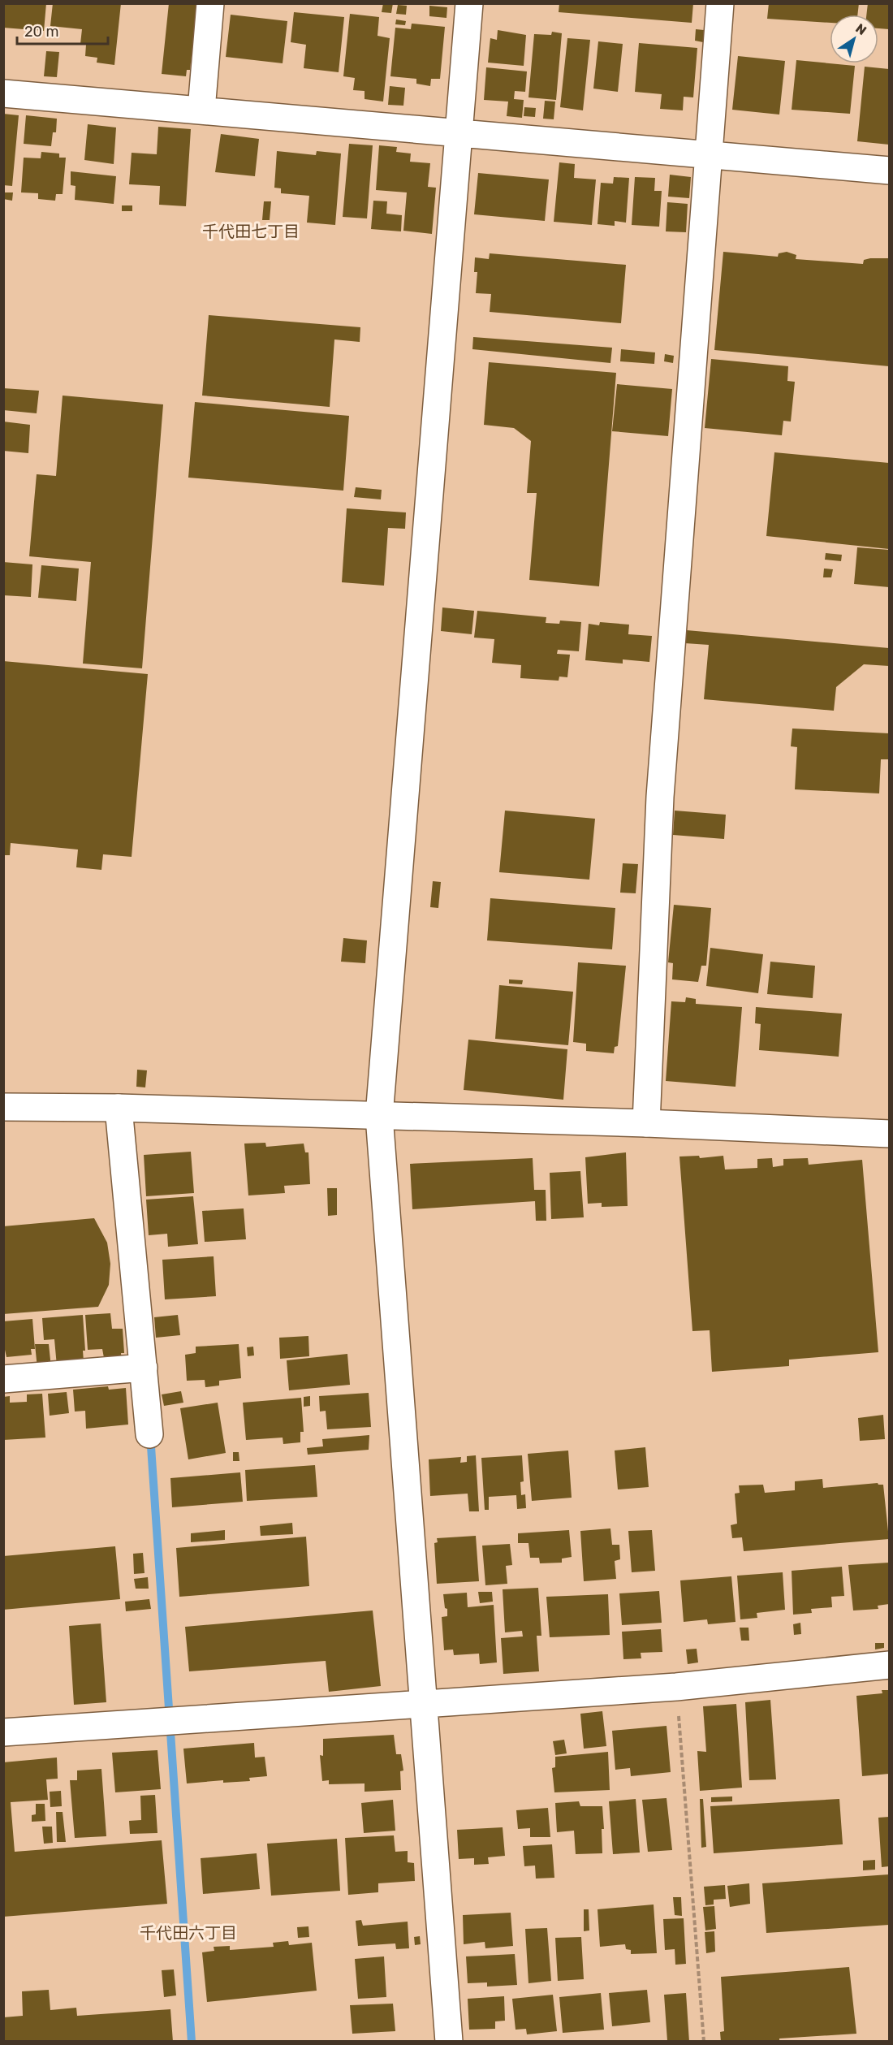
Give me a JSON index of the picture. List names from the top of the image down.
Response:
{
  "districts": ["千代田七丁目", "千代田六丁目"],
  "scale_bar": "20 m",
  "north": "top right"
}
